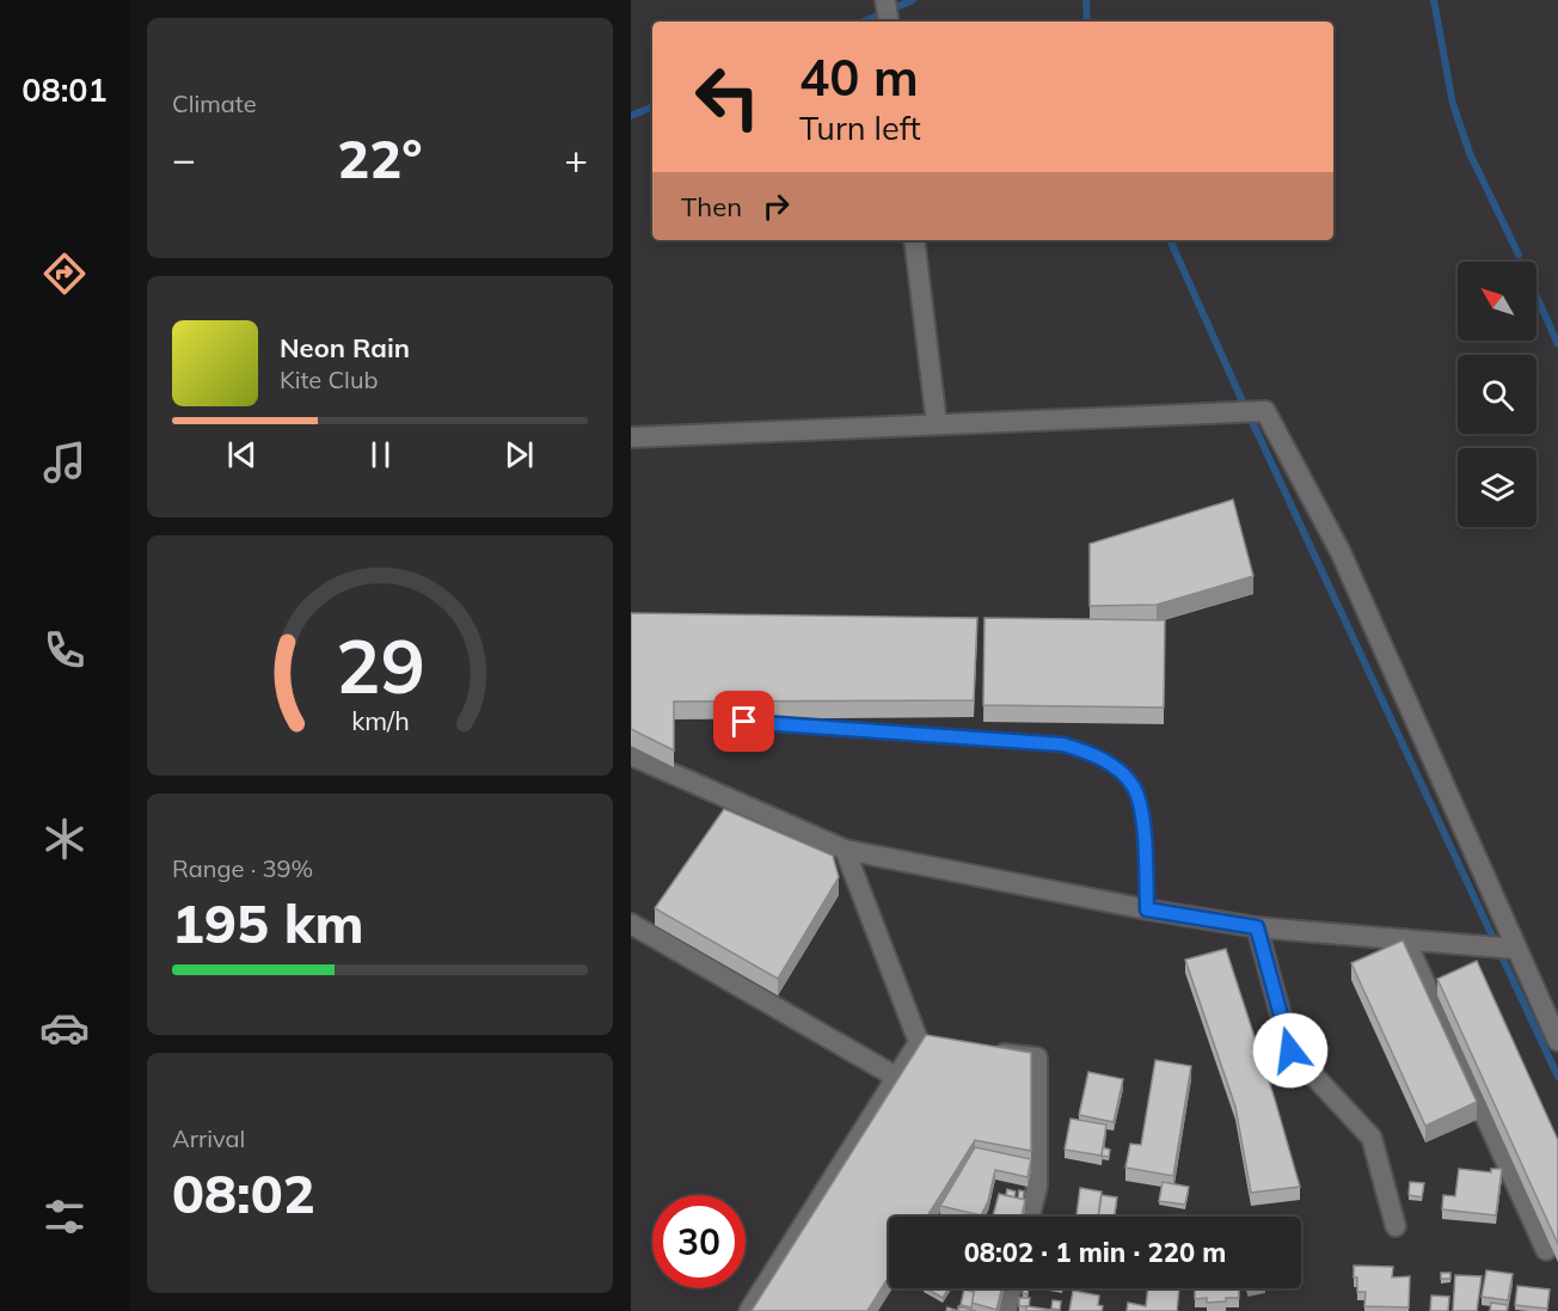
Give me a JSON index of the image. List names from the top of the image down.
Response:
{
  "north": "top left",
  "page": {
    "tabs": "08:01",
    "tile": [
      "Climate",
      ["Range · 39%", "195 km"],
      ["Arrival", "08:02"]
    ],
    "turn": ["40 m", "Turn left"],
    "heat": ["−", "22°", "+"],
    "then": "Then",
    "song": ["Neon Rain", "Kite Club"],
    "limit": "30",
    "trip": "08:02 · 1 min · 220 m",
    "gauge": ["29", "km/h"]
  }
}
